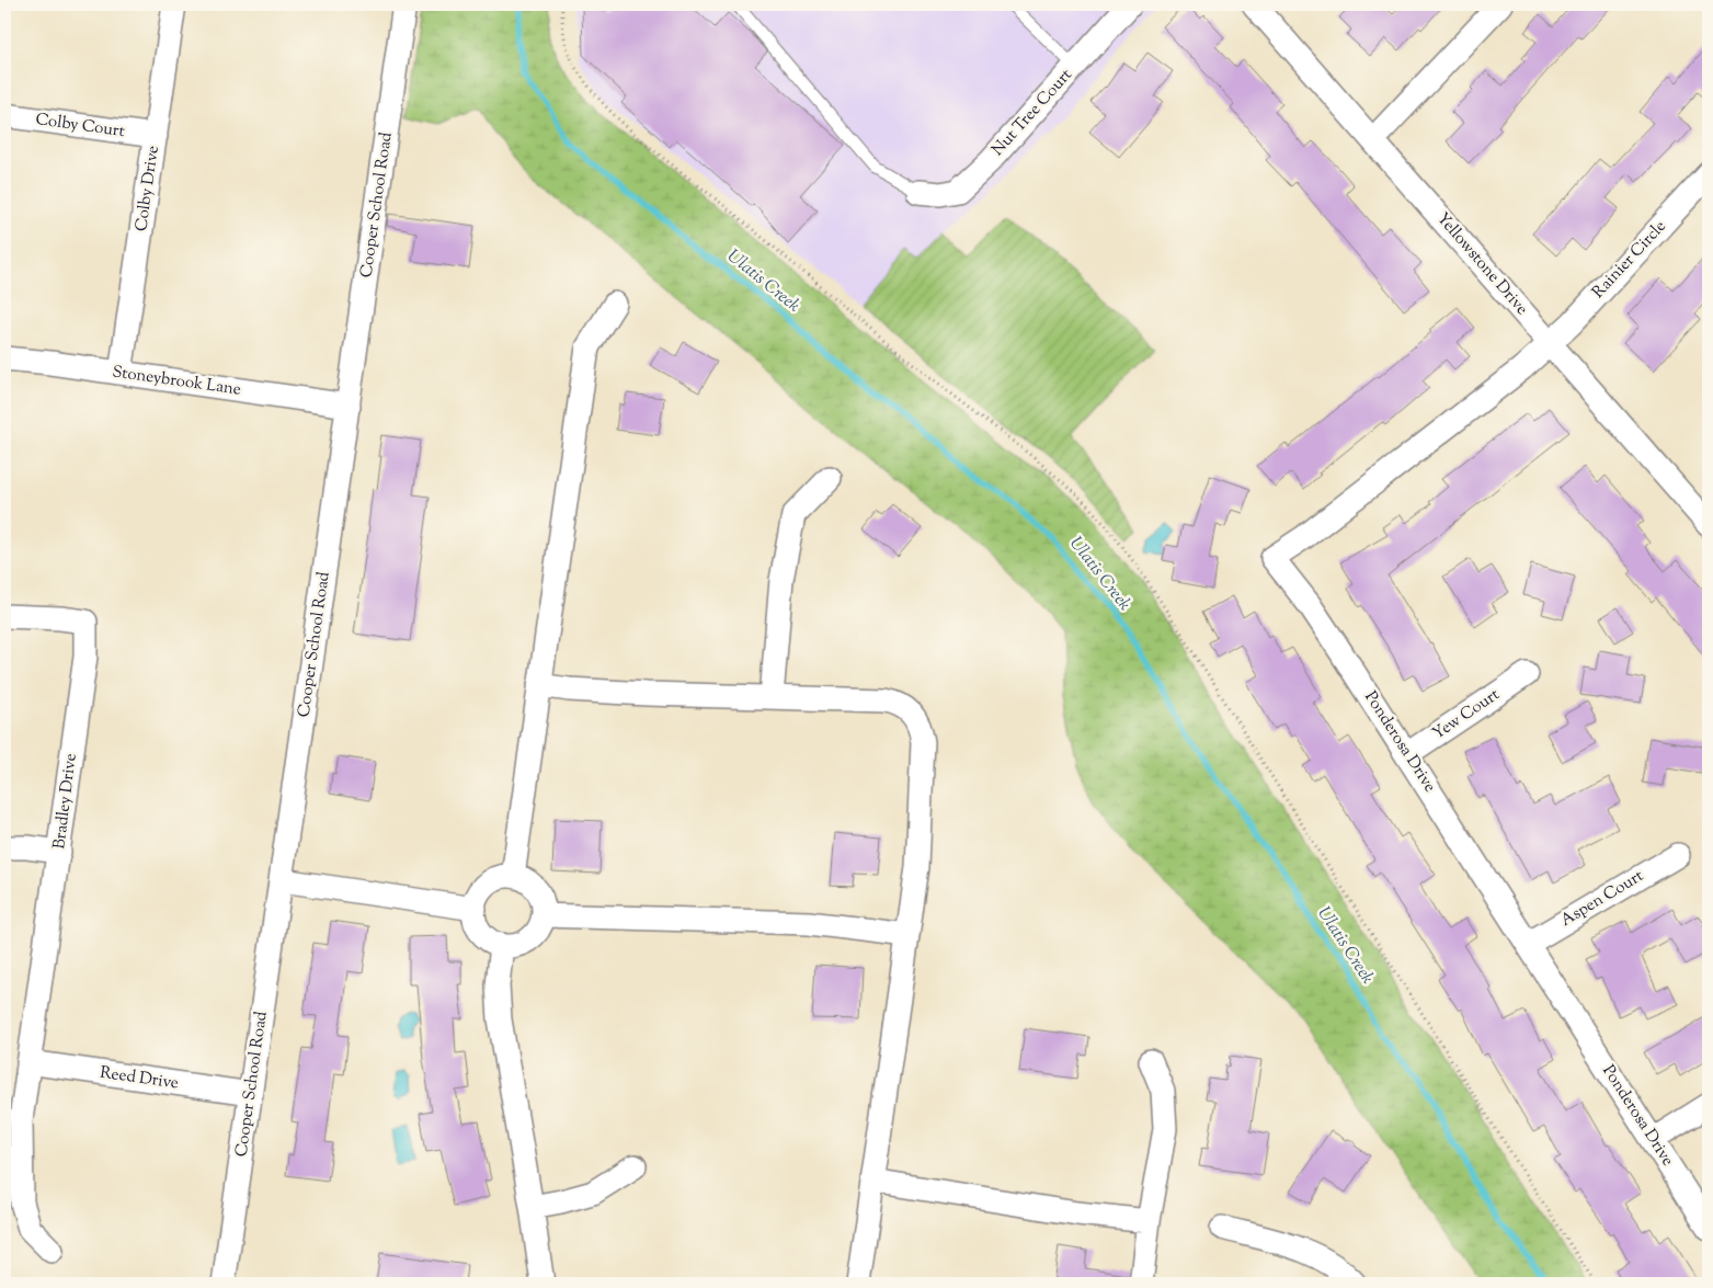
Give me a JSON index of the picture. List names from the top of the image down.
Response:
{
  "streets": {
    "street": [
      "Nut Tree Court",
      "Colby Court",
      "Colby Drive",
      "Cooper School Road",
      "Rainier Circle",
      "Yellowstone Drive",
      "Stoneybrook Lane",
      "Yew Court",
      "Ponderosa Drive",
      "Bradley Drive",
      "Aspen Court",
      "Reed Drive"
    ]
  },
  "crossings": [
    ["Colby Court", "Colby Drive"],
    ["Colby Drive", "Stoneybrook Lane"],
    ["Cooper School Road", "Stoneybrook Lane"],
    ["Cooper School Road", "Reed Drive"],
    ["Rainier Circle", "Yellowstone Drive"],
    ["Rainier Circle", "Ponderosa Drive"],
    ["Yellowstone Drive", "Ponderosa Drive"],
    ["Yew Court", "Ponderosa Drive"],
    ["Ponderosa Drive", "Aspen Court"],
    ["Bradley Drive", "Reed Drive"]
  ],
  "water": ["Ulatis Creek"]
}
